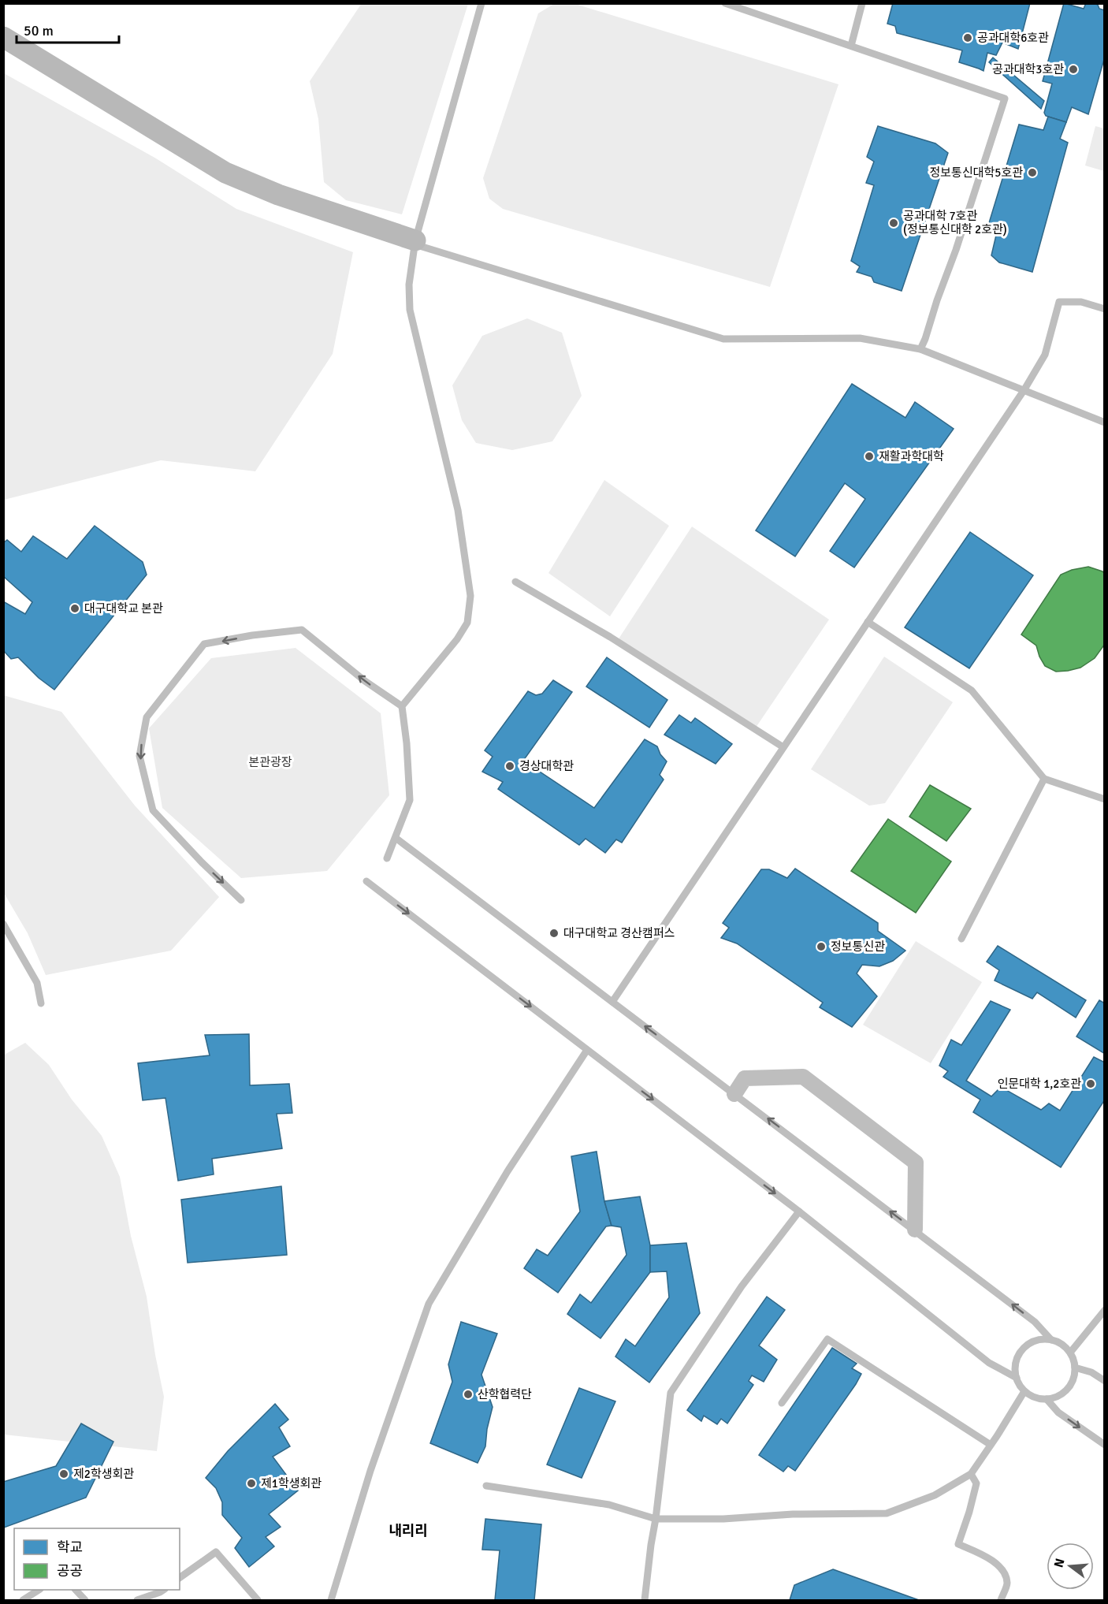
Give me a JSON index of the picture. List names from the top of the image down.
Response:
{
  "districts": ["내리리"],
  "parks": ["본관광장"],
  "places": [
    "공과대학6호관",
    "공과대학3호관",
    "정보통신대학5호관",
    "공과대학 7호관 (정보통신대학 2호관)",
    "재활과학대학",
    "대구대학교 본관",
    "경상대학관",
    "대구대학교 경산캠퍼스",
    "정보통신관",
    "인문대학 1,2호관",
    "산학협력단",
    "제2학생회관",
    "제1학생회관"
  ],
  "legend": ["학교", "공공"],
  "scale_bar": "50 m",
  "north": "left"
}
